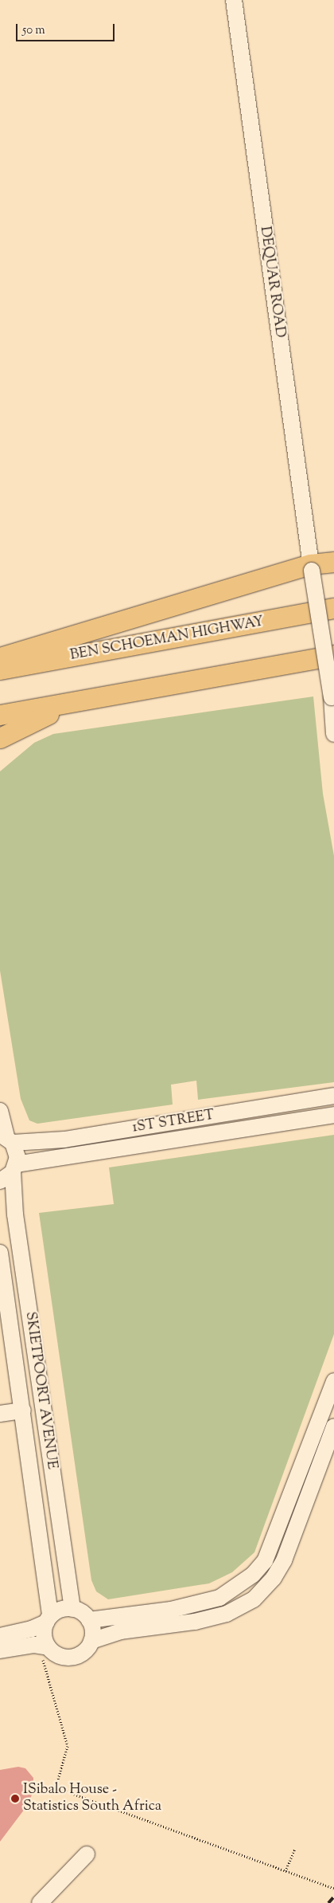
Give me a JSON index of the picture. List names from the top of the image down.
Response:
{
  "streets": {
    "main road": ["BEN SCHOEMAN HIGHWAY"],
    "street": ["DEQUAR ROAD", "1ST STREET", "SKIETPOORT AVENUE"]
  },
  "crossings": [
    ["1ST STREET", "SKIETPOORT AVENUE"]
  ],
  "places": ["ISibalo House - Statistics South Africa"],
  "scale_bar": "50 m"
}
